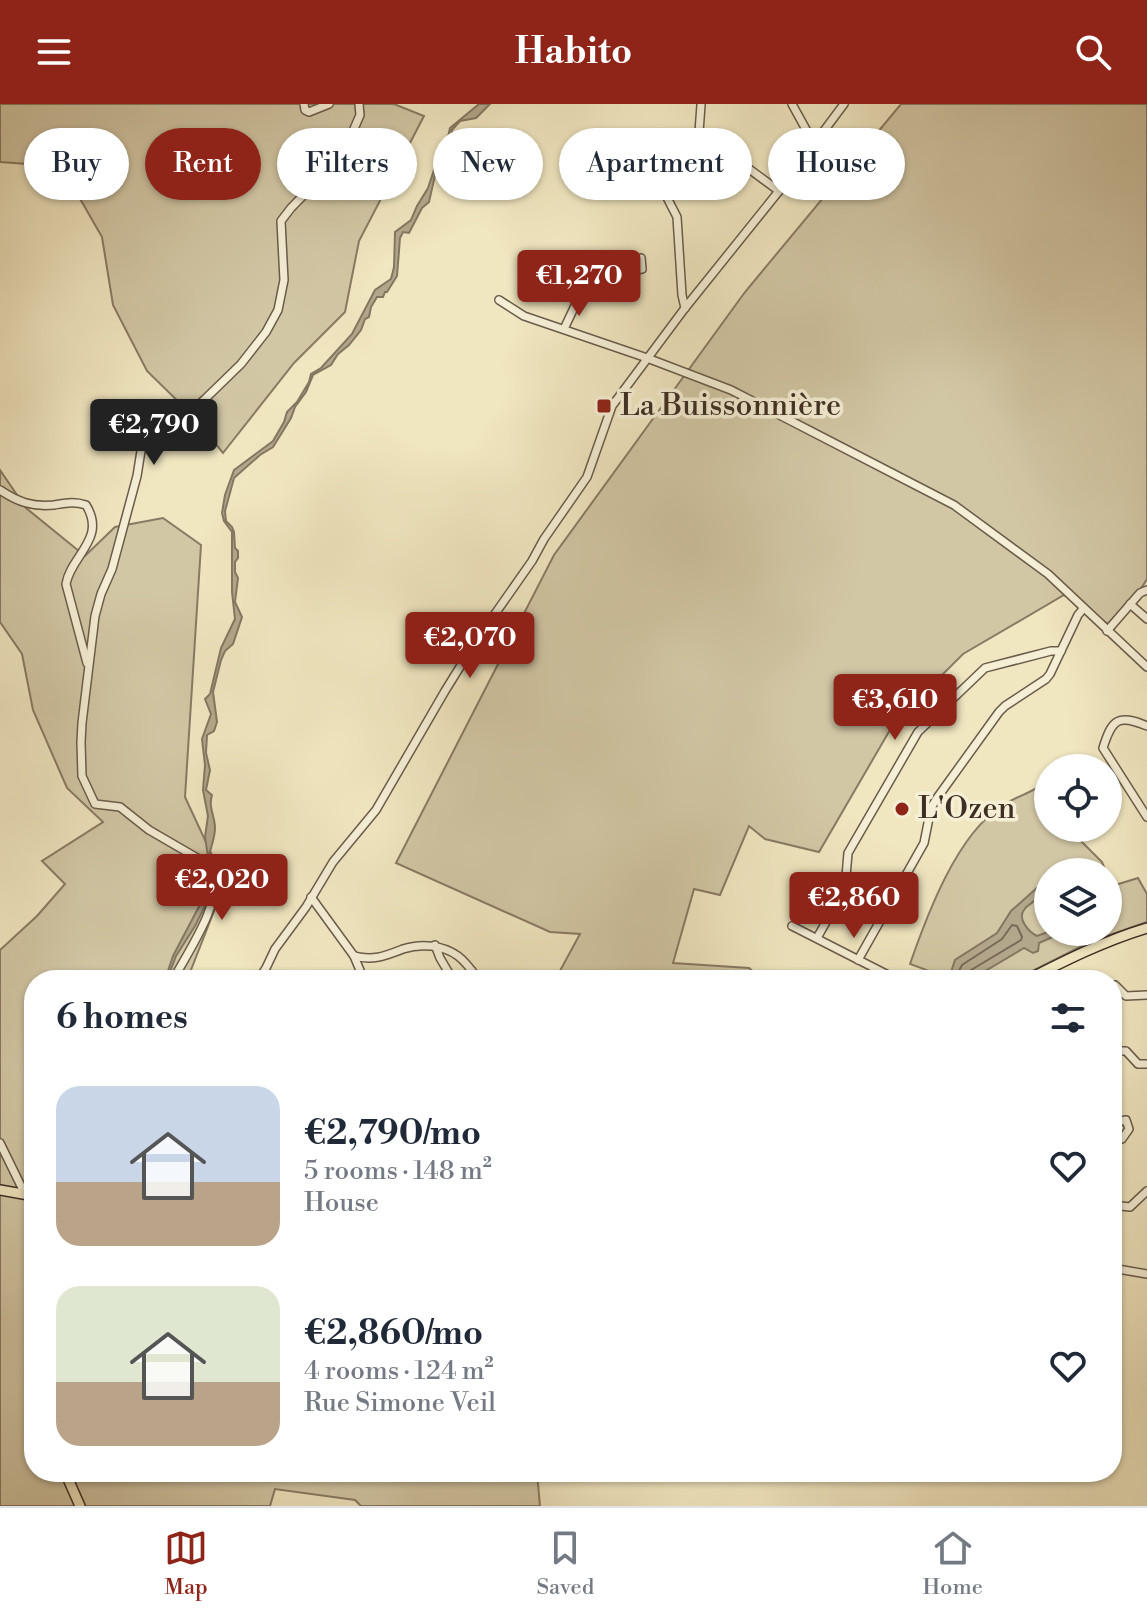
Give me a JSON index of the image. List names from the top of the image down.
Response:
{
  "places": {
    "transit": ["La Buissonnière"],
    "other": ["L'Ozen"]
  },
  "page": {
    "header": "Habito",
    "chip": [
      "Buy",
      "Rent",
      "Filters",
      "New",
      "Apartment",
      "House"
    ],
    "price": [
      "€1,270",
      "€2,790",
      "€2,070",
      "€3,610",
      "€2,020",
      "€2,860"
    ],
    "heading": "6 homes",
    "list": [
      {
        "name": "€2,790/mo",
        "note": "5 rooms · 148 m² · House"
      },
      {
        "name": "€2,860/mo",
        "note": "4 rooms · 124 m² · Rue Simone Veil"
      }
    ],
    "tabs": ["Map", "Saved", "Home"]
  }
}
